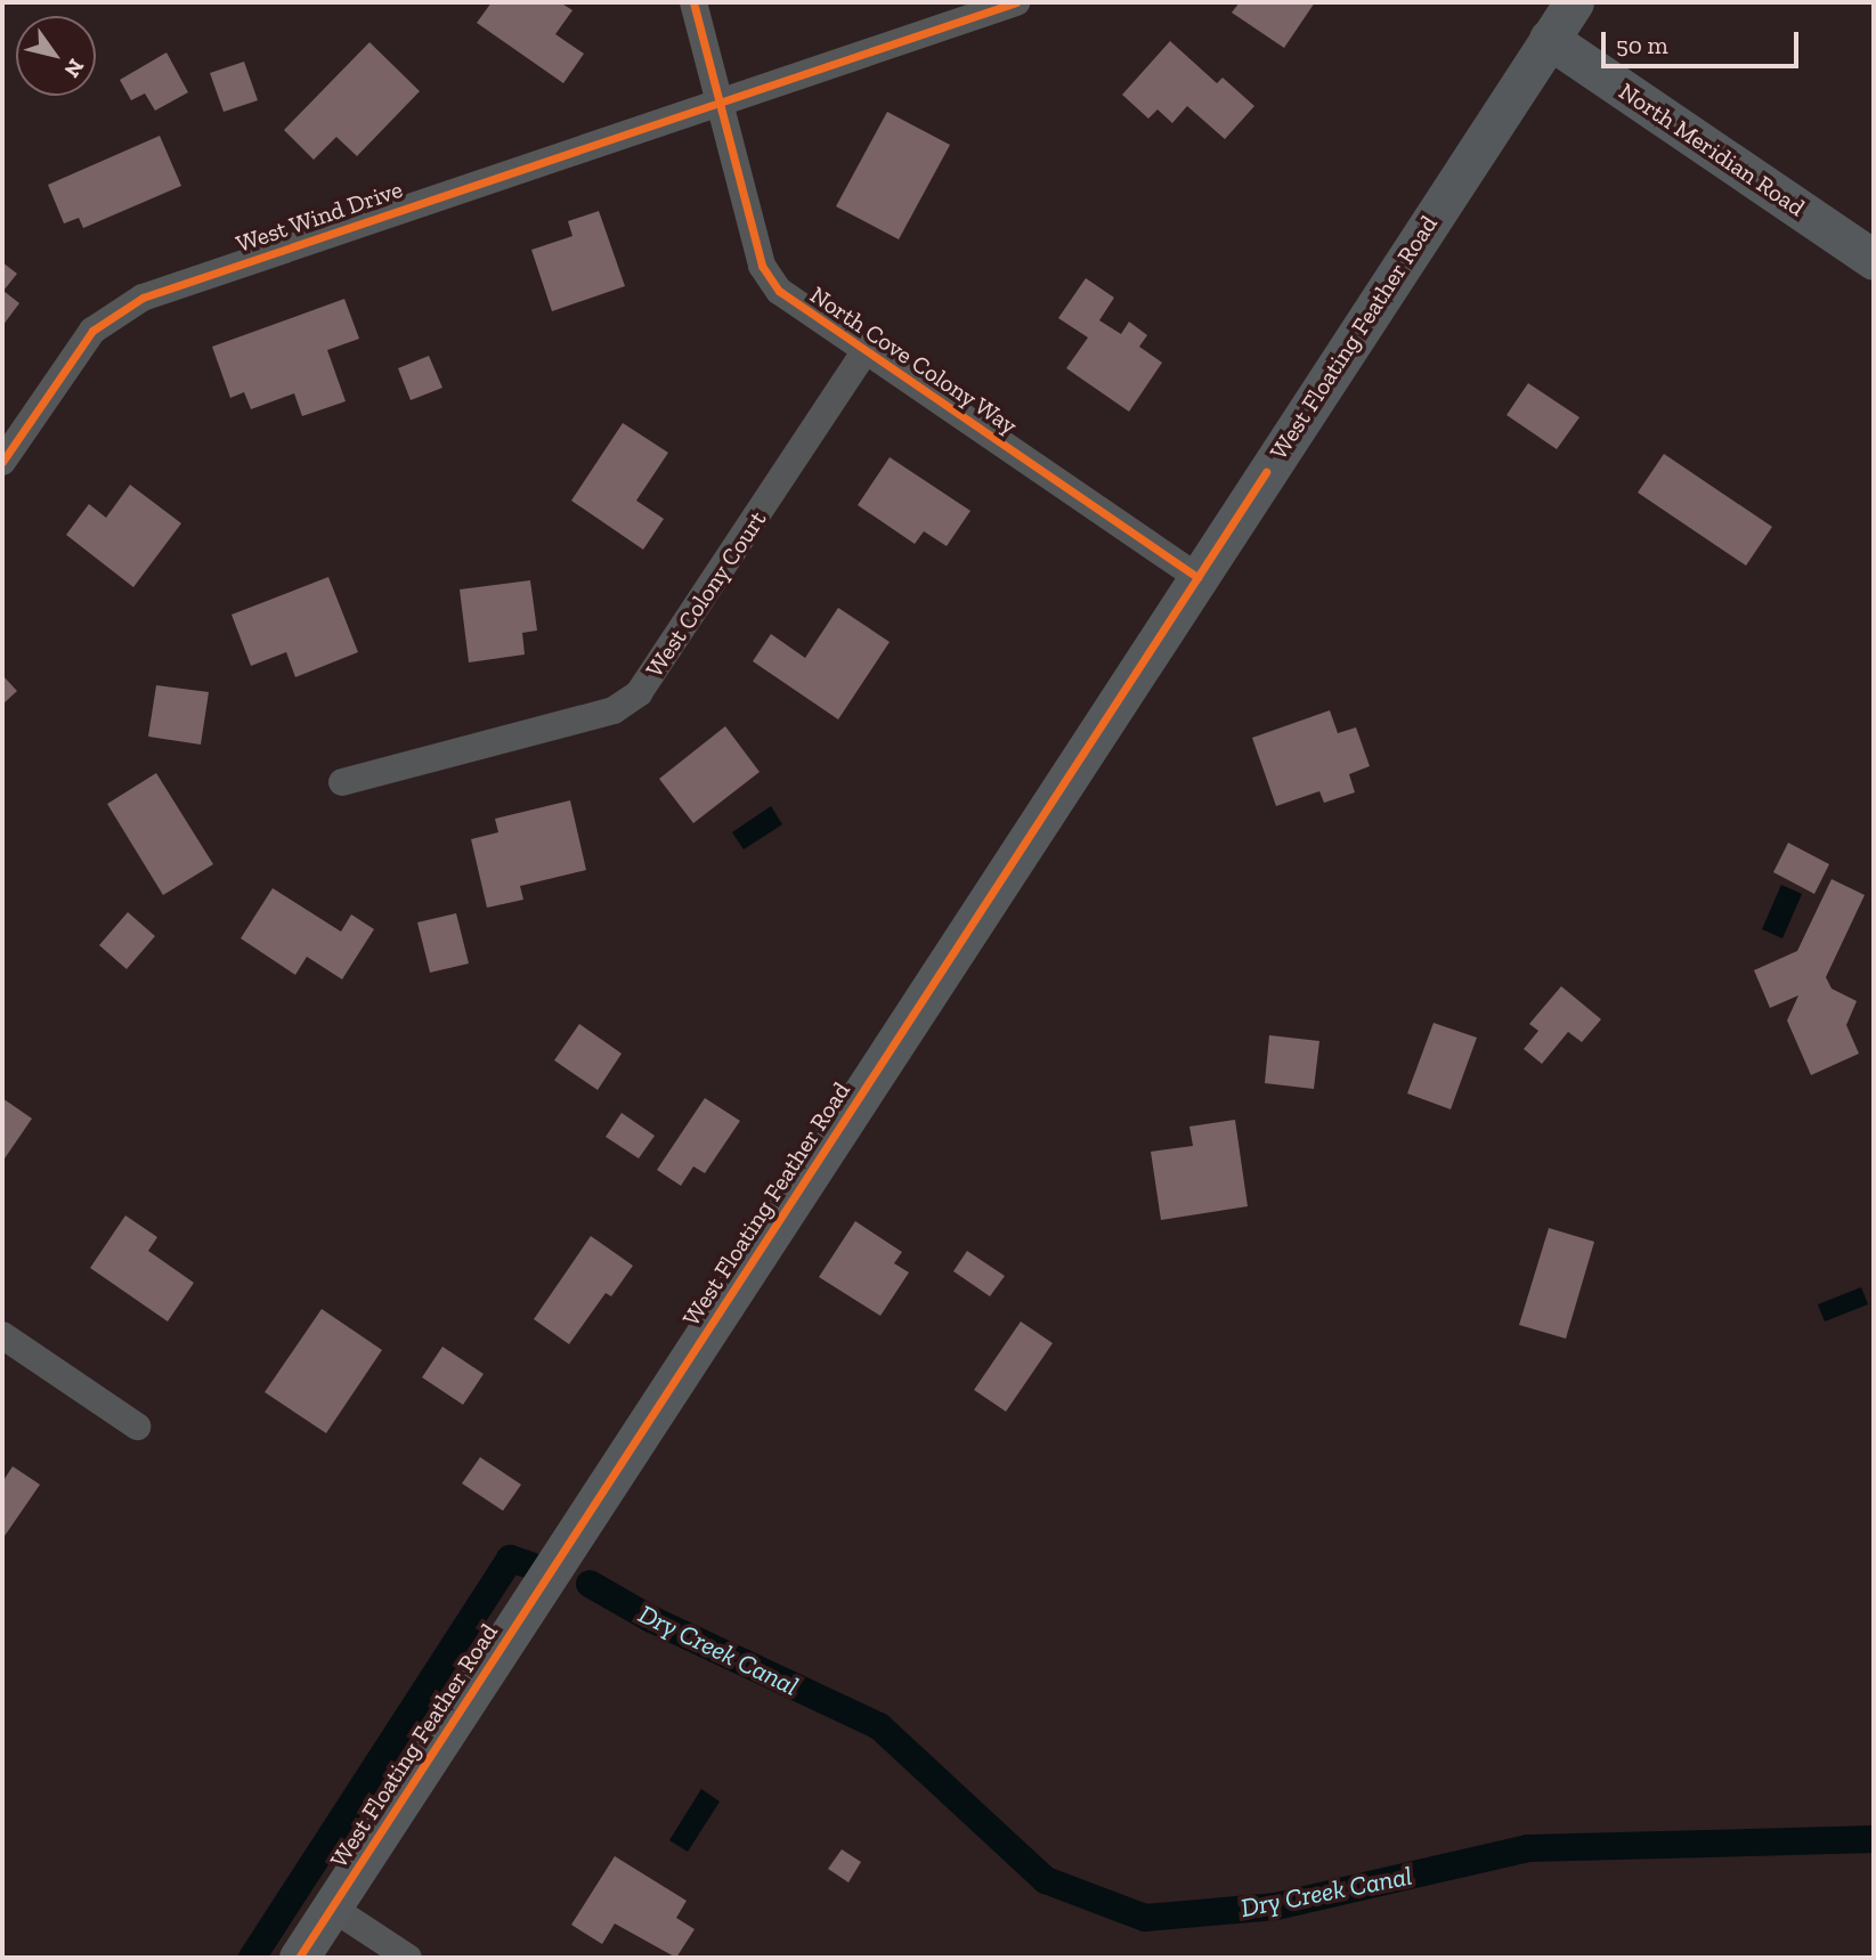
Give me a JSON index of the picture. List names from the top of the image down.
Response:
{
  "streets": {
    "main road": ["North Meridian Road", "West Floating Feather Road"],
    "street": ["West Wind Drive", "North Cove Colony Way", "West Colony Court"]
  },
  "crossings": [
    ["North Meridian Road", "West Floating Feather Road"],
    ["West Wind Drive", "North Cove Colony Way"],
    ["West Floating Feather Road", "North Cove Colony Way"],
    ["North Cove Colony Way", "West Colony Court"]
  ],
  "water": ["Dry Creek Canal"],
  "scale_bar": "50 m",
  "north": "bottom right"
}
